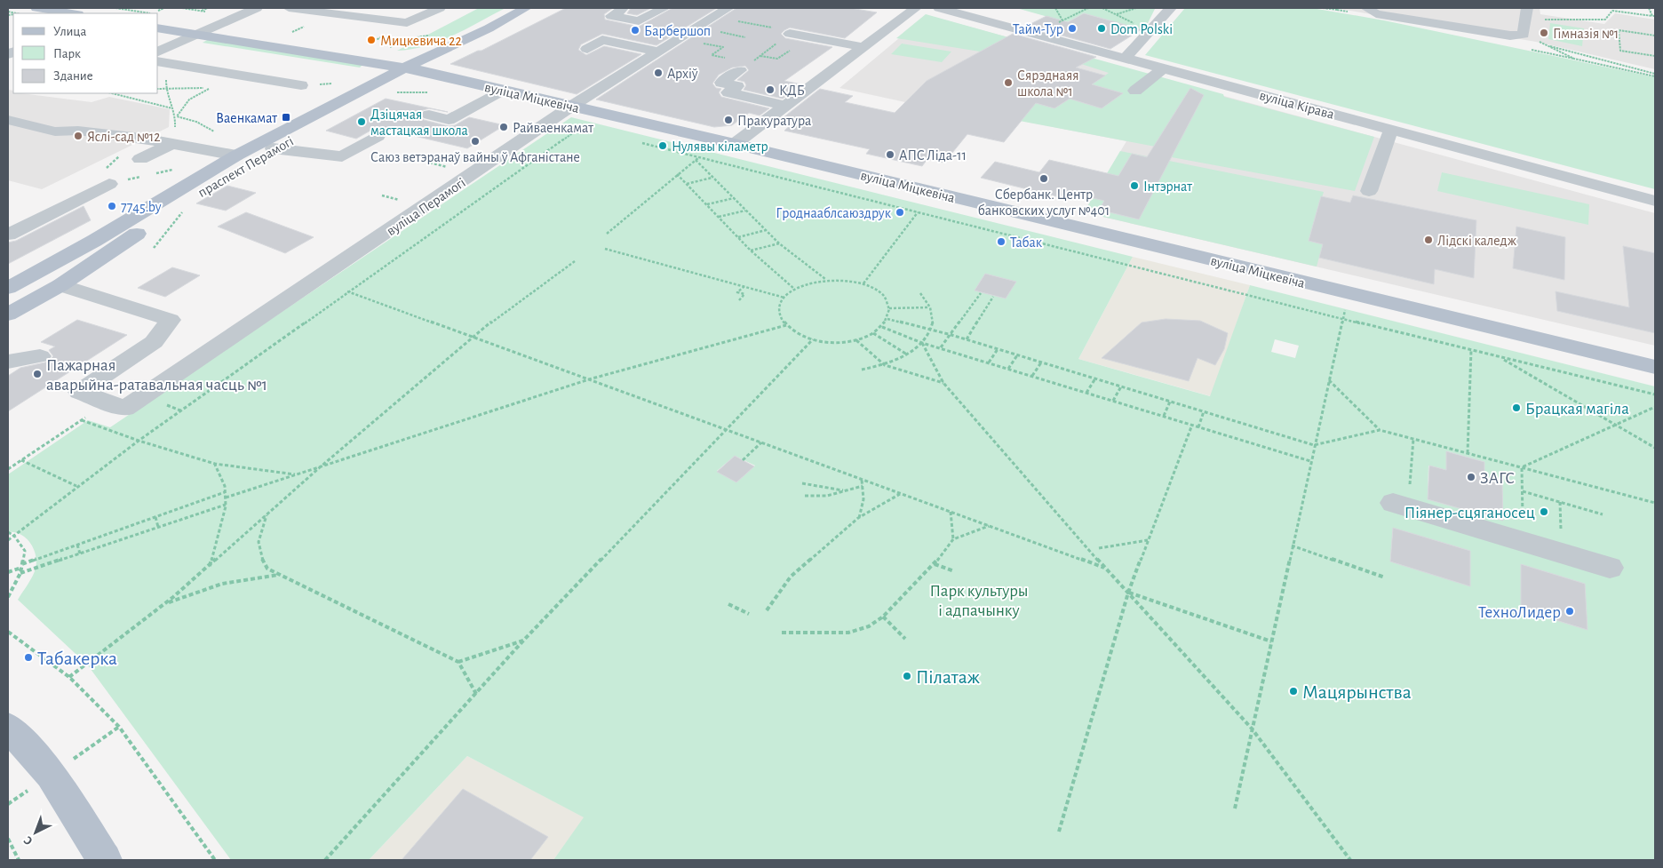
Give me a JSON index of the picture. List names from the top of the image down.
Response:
{
  "streets": {
    "main road": ["вуліца Міцкевіча", "праспект Перамогі"],
    "street": ["вуліца Кірава", "вуліца Перамогі"]
  },
  "crossings": [
    ["вуліца Міцкевіча", "праспект Перамогі"],
    ["вуліца Міцкевіча", "вуліца Перамогі"],
    ["праспект Перамогі", "вуліца Перамогі"]
  ],
  "parks": ["Парк культуры і адпачынку"],
  "places": {
    "other": [
      "Тайм-Тур",
      "Dom Polski",
      "Барбершоп",
      "Гімназія №1",
      "Мицкевича 22",
      "Архіў",
      "Сярэднаяя школа №1",
      "КДБ",
      "Пракуратура",
      "Дзіцячая мастацкая школа",
      "Райваенкамат",
      "Яслі-сад №12",
      "Саюз ветэранаў вайны ў Афганістане",
      "Нулявы кіламетр",
      "АПС Ліда-11",
      "Сбербанк. Центр банковских услуг №401",
      "Інтэрнат",
      "7745.by",
      "Гроднааблсаюздрук",
      "Лідскі каледж",
      "Табак",
      "Пажарная аварыйна-ратавальная часць №1",
      "Брацкая магіла",
      "ЗАГС",
      "Піянер-сцяганосец",
      "ТехноЛидер",
      "Табакерка",
      "Пілатаж",
      "Мацярынства"
    ],
    "transit": ["Ваенкамат"]
  },
  "legend": ["Улица", "Парк", "Здание"],
  "north": "bottom left"
}
